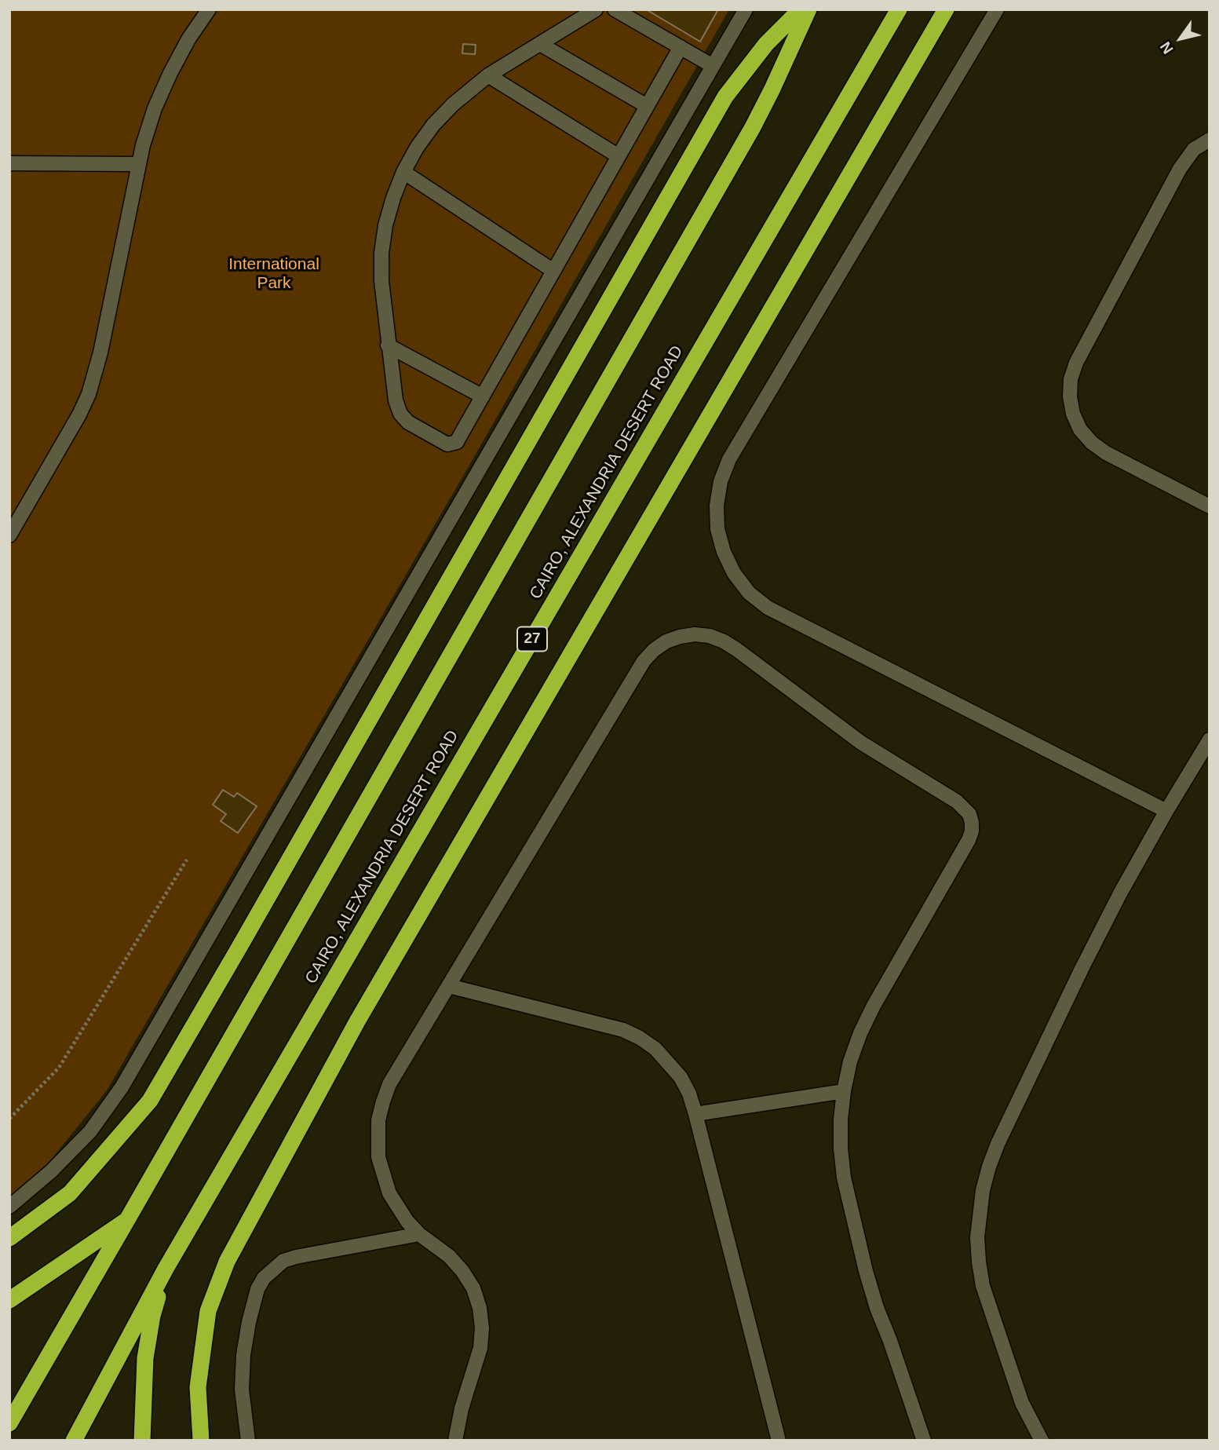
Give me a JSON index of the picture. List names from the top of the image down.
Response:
{
  "streets": {
    "highway": ["CAIRO, ALEXANDRIA DESERT ROAD", "27"]
  },
  "parks": ["International Park"],
  "north": "bottom left"
}
